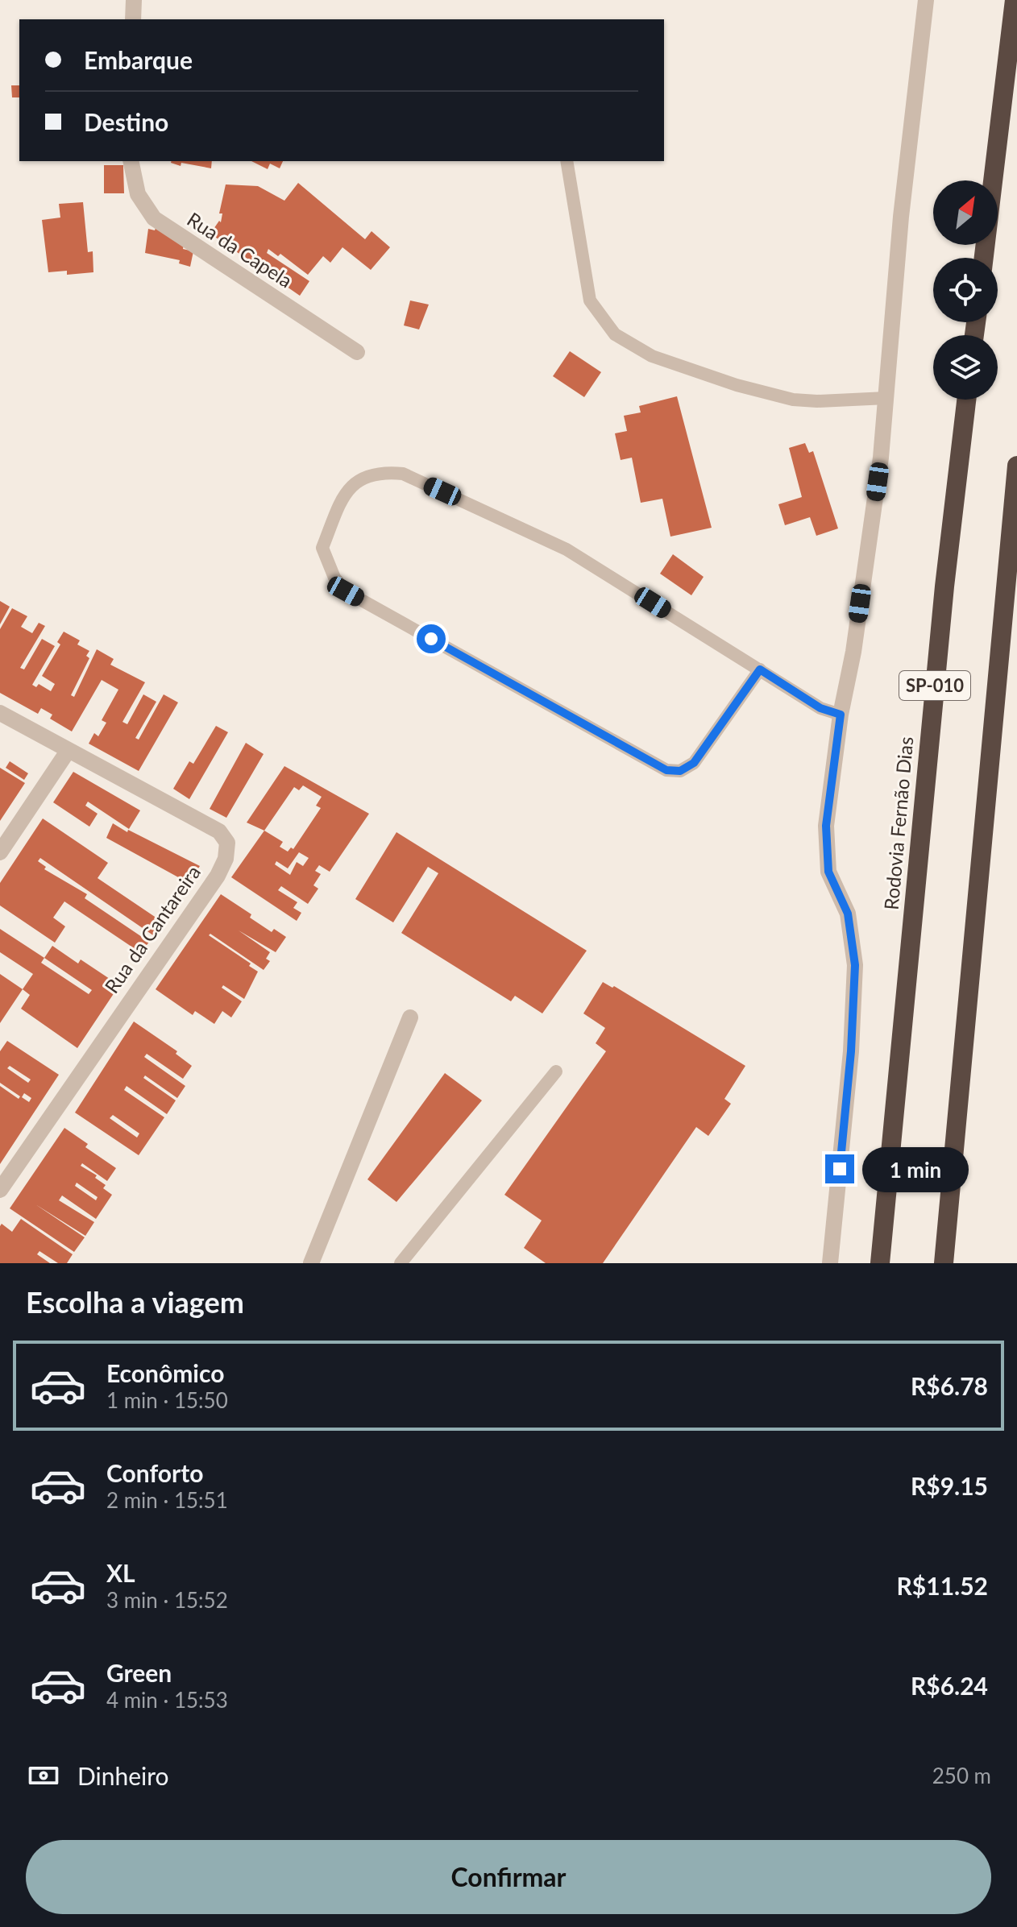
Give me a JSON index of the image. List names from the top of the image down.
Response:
{
  "streets": {
    "highway": ["SP-010", "Rodovia Fernão Dias"],
    "street": ["Rua da Capela", "Rua da Cantareira"]
  },
  "north": "top right",
  "page": {
    "banner": ["Embarque", "Destino"],
    "bubble": "1 min",
    "heading": "Escolha a viagem",
    "list": [
      {
        "name": "Econômico",
        "note": "1 min · 15:50",
        "value": "R$6.78"
      },
      {
        "name": "Conforto",
        "note": "2 min · 15:51",
        "value": "R$9.15"
      },
      {
        "name": "XL",
        "note": "3 min · 15:52",
        "value": "R$11.52"
      },
      {
        "name": "Green",
        "note": "4 min · 15:53",
        "value": "R$6.24"
      }
    ],
    "pay": ["Dinheiro", "250 m"],
    "buttons": "Confirmar"
  }
}
